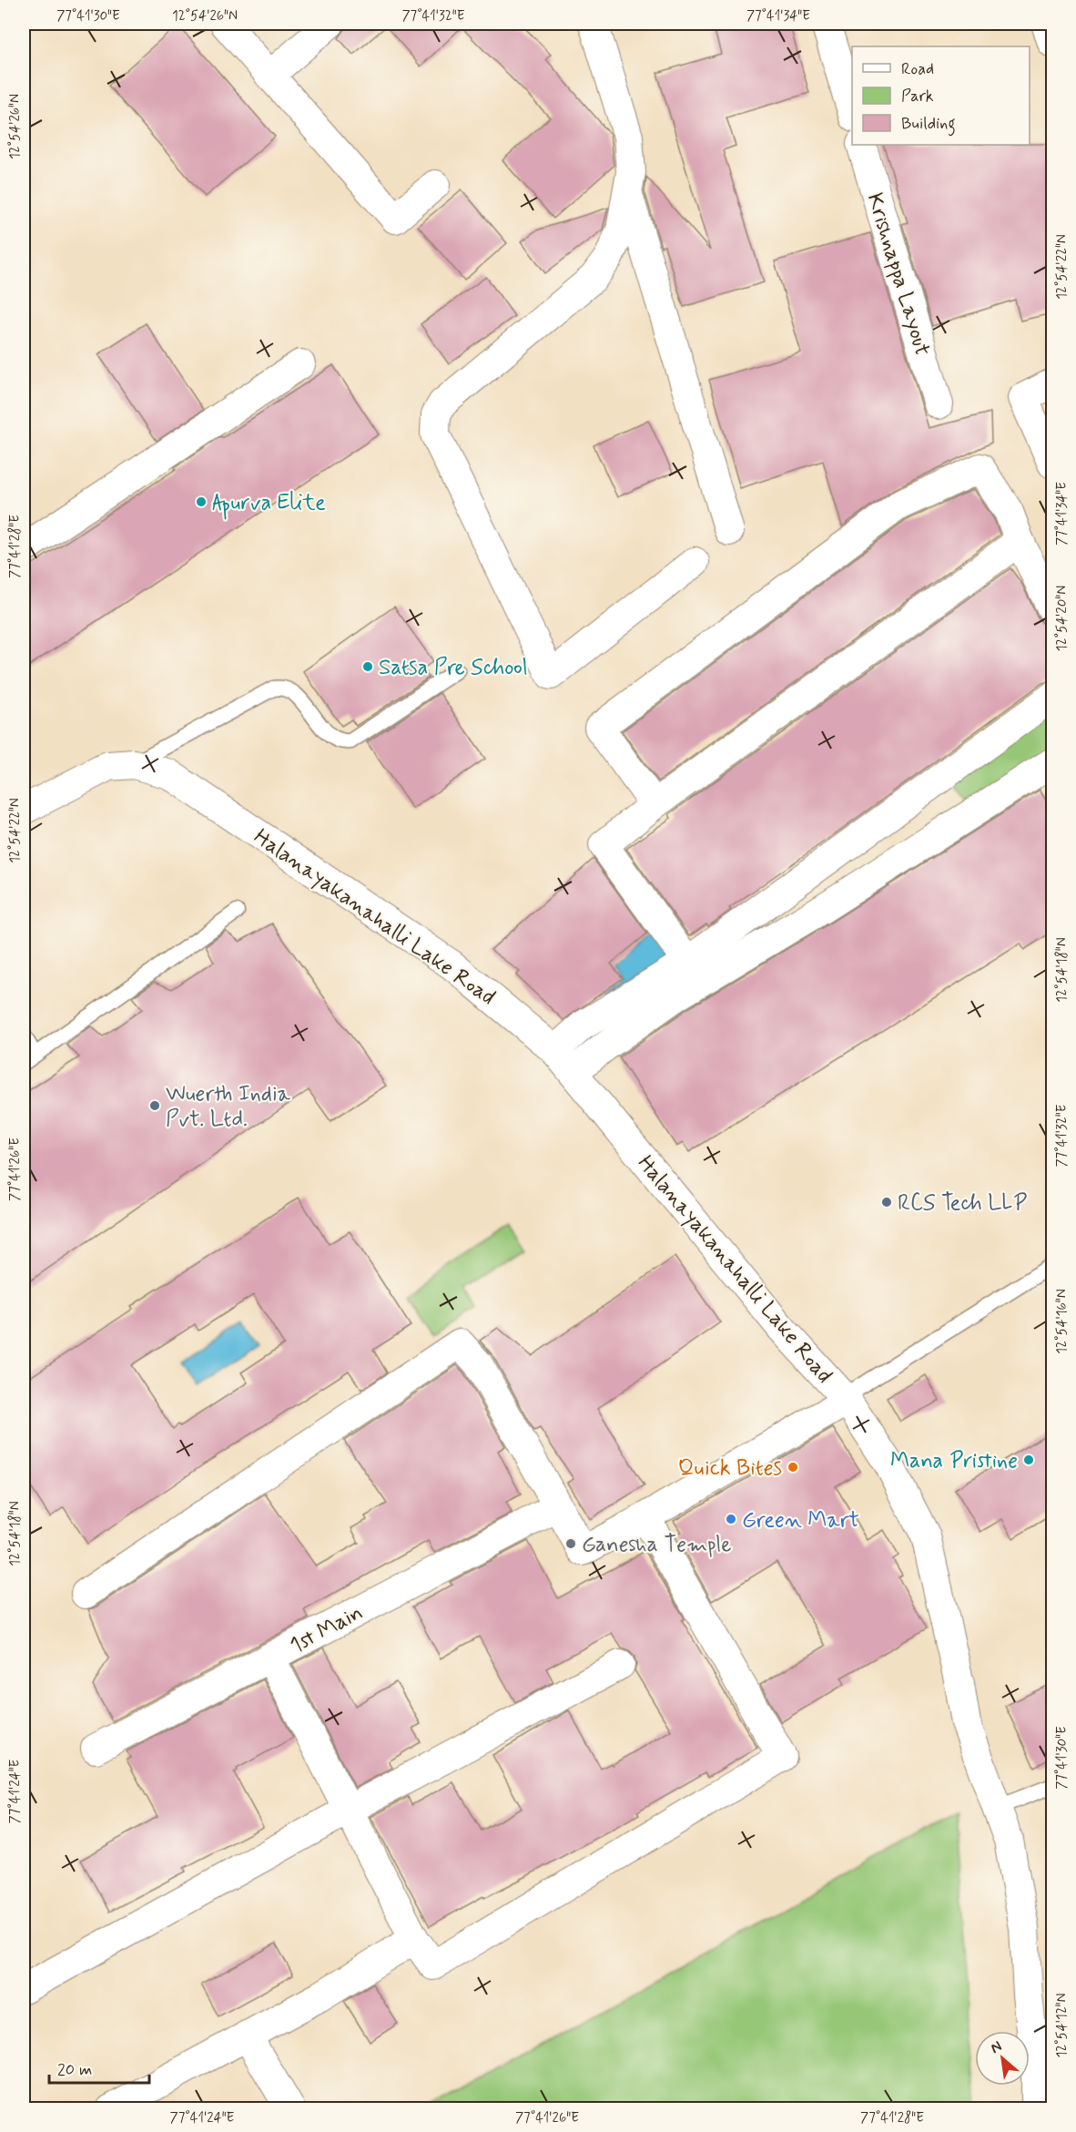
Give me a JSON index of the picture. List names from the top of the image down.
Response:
{
  "streets": {
    "street": ["Krishnappa Layout", "Halanayakanahalli Lake Road", "1st Main"]
  },
  "places": [
    "Apurva Elite",
    "Satsa Pre School",
    "Wuerth India Pvt. Ltd.",
    "RCS Tech LLP",
    "Mana Pristine",
    "Quick Bites",
    "Green Mart",
    "Ganesha Temple"
  ],
  "legend": ["Road", "Park", "Building"],
  "scale_bar": "20 m",
  "north": "top left",
  "coordinates": [
    "77°41'30\"E",
    "12°54'26\"N",
    "77°41'32\"E",
    "77°41'34\"E",
    "12°54'22\"N",
    "77°41'28\"E",
    "12°54'20\"N",
    "12°54'18\"N",
    "77°41'26\"E",
    "12°54'16\"N",
    "77°41'24\"E",
    "12°54'12\"N"
  ]
}
